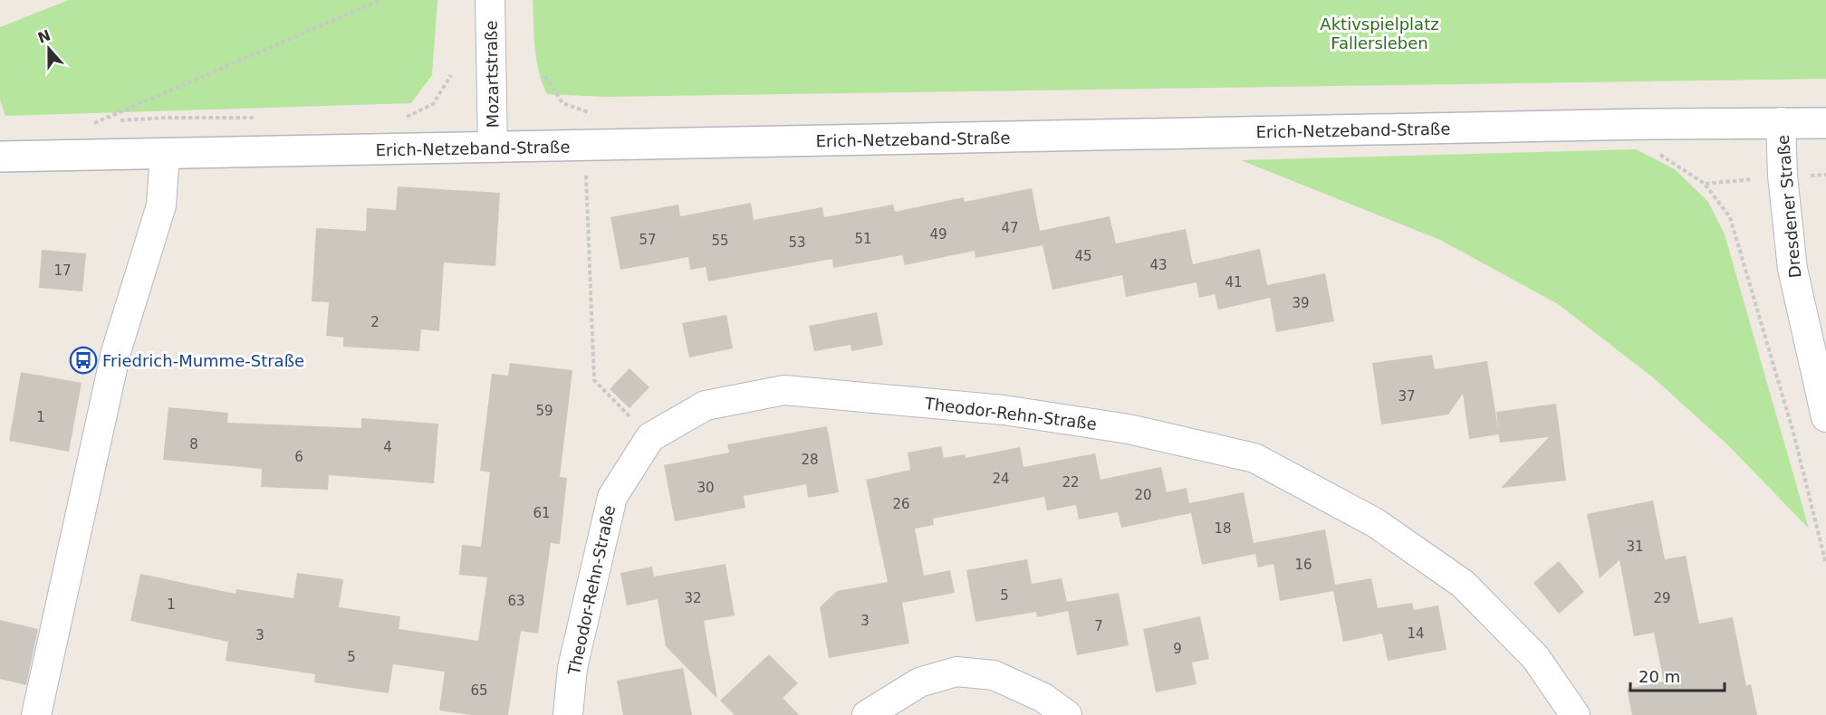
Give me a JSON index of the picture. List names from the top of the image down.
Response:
{
  "streets": {
    "street": [
      "Mozartstraße",
      "Erich-Netzeband-Straße",
      "Dresdener Straße",
      "Theodor-Rehn-Straße"
    ]
  },
  "crossings": [
    ["Mozartstraße", "Erich-Netzeband-Straße"],
    ["Erich-Netzeband-Straße", "Dresdener Straße"]
  ],
  "parks": ["Aktivspielplatz Fallersleben"],
  "places": {
    "bus stop": ["Friedrich-Mumme-Straße"]
  },
  "house_numbers": [
    "47",
    "49",
    "51",
    "57",
    "55",
    "53",
    "45",
    "43",
    "17",
    "41",
    "39",
    "2",
    "37",
    "59",
    "1",
    "8",
    "4",
    "6",
    "28",
    "24",
    "22",
    "30",
    "20",
    "26",
    "61",
    "18",
    "31",
    "16",
    "5",
    "32",
    "29",
    "63",
    "1",
    "3",
    "7",
    "14",
    "3",
    "9",
    "5",
    "65"
  ],
  "scale_bar": "20 m",
  "north": "top"
}
